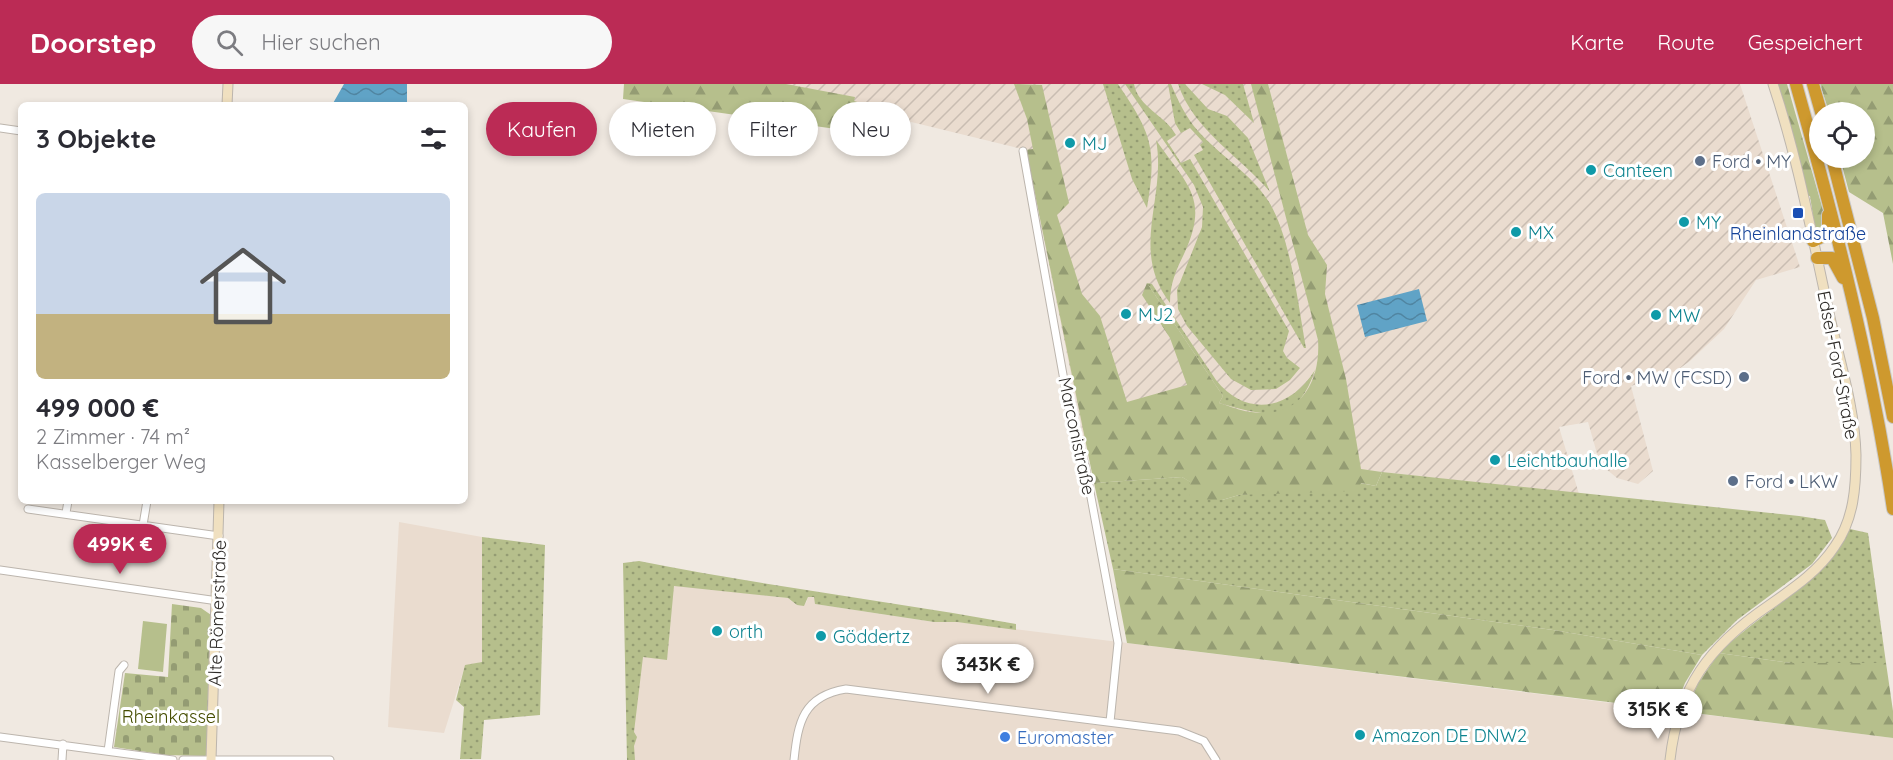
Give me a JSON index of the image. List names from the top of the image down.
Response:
{
  "streets": {
    "street": ["Edsel-Ford-Straße", "Marconistraße", "Alte Römerstraße"]
  },
  "parks": ["Rheinkassel"],
  "places": {
    "other": [
      "MJ",
      "Ford • MY",
      "Canteen",
      "MY",
      "MX",
      "MJ2",
      "MW",
      "Ford • MW (FCSD)",
      "Leichtbauhalle",
      "Ford • LKW",
      "orth",
      "Göddertz",
      "Amazon DE DNW2",
      "Euromaster"
    ],
    "transit": ["Rheinlandstraße"]
  },
  "page": {
    "header": "Doorstep",
    "search": "Hier suchen",
    "nav": ["Karte", "Route", "Gespeichert"],
    "chip": [
      "Kaufen",
      "Mieten",
      "Filter",
      "Neu"
    ],
    "heading": "3 Objekte",
    "list": [
      {
        "name": "499 000 €",
        "note": "2 Zimmer · 74 m² · Kasselberger Weg"
      }
    ],
    "price": ["499K €", "343K €", "315K €"]
  }
}
